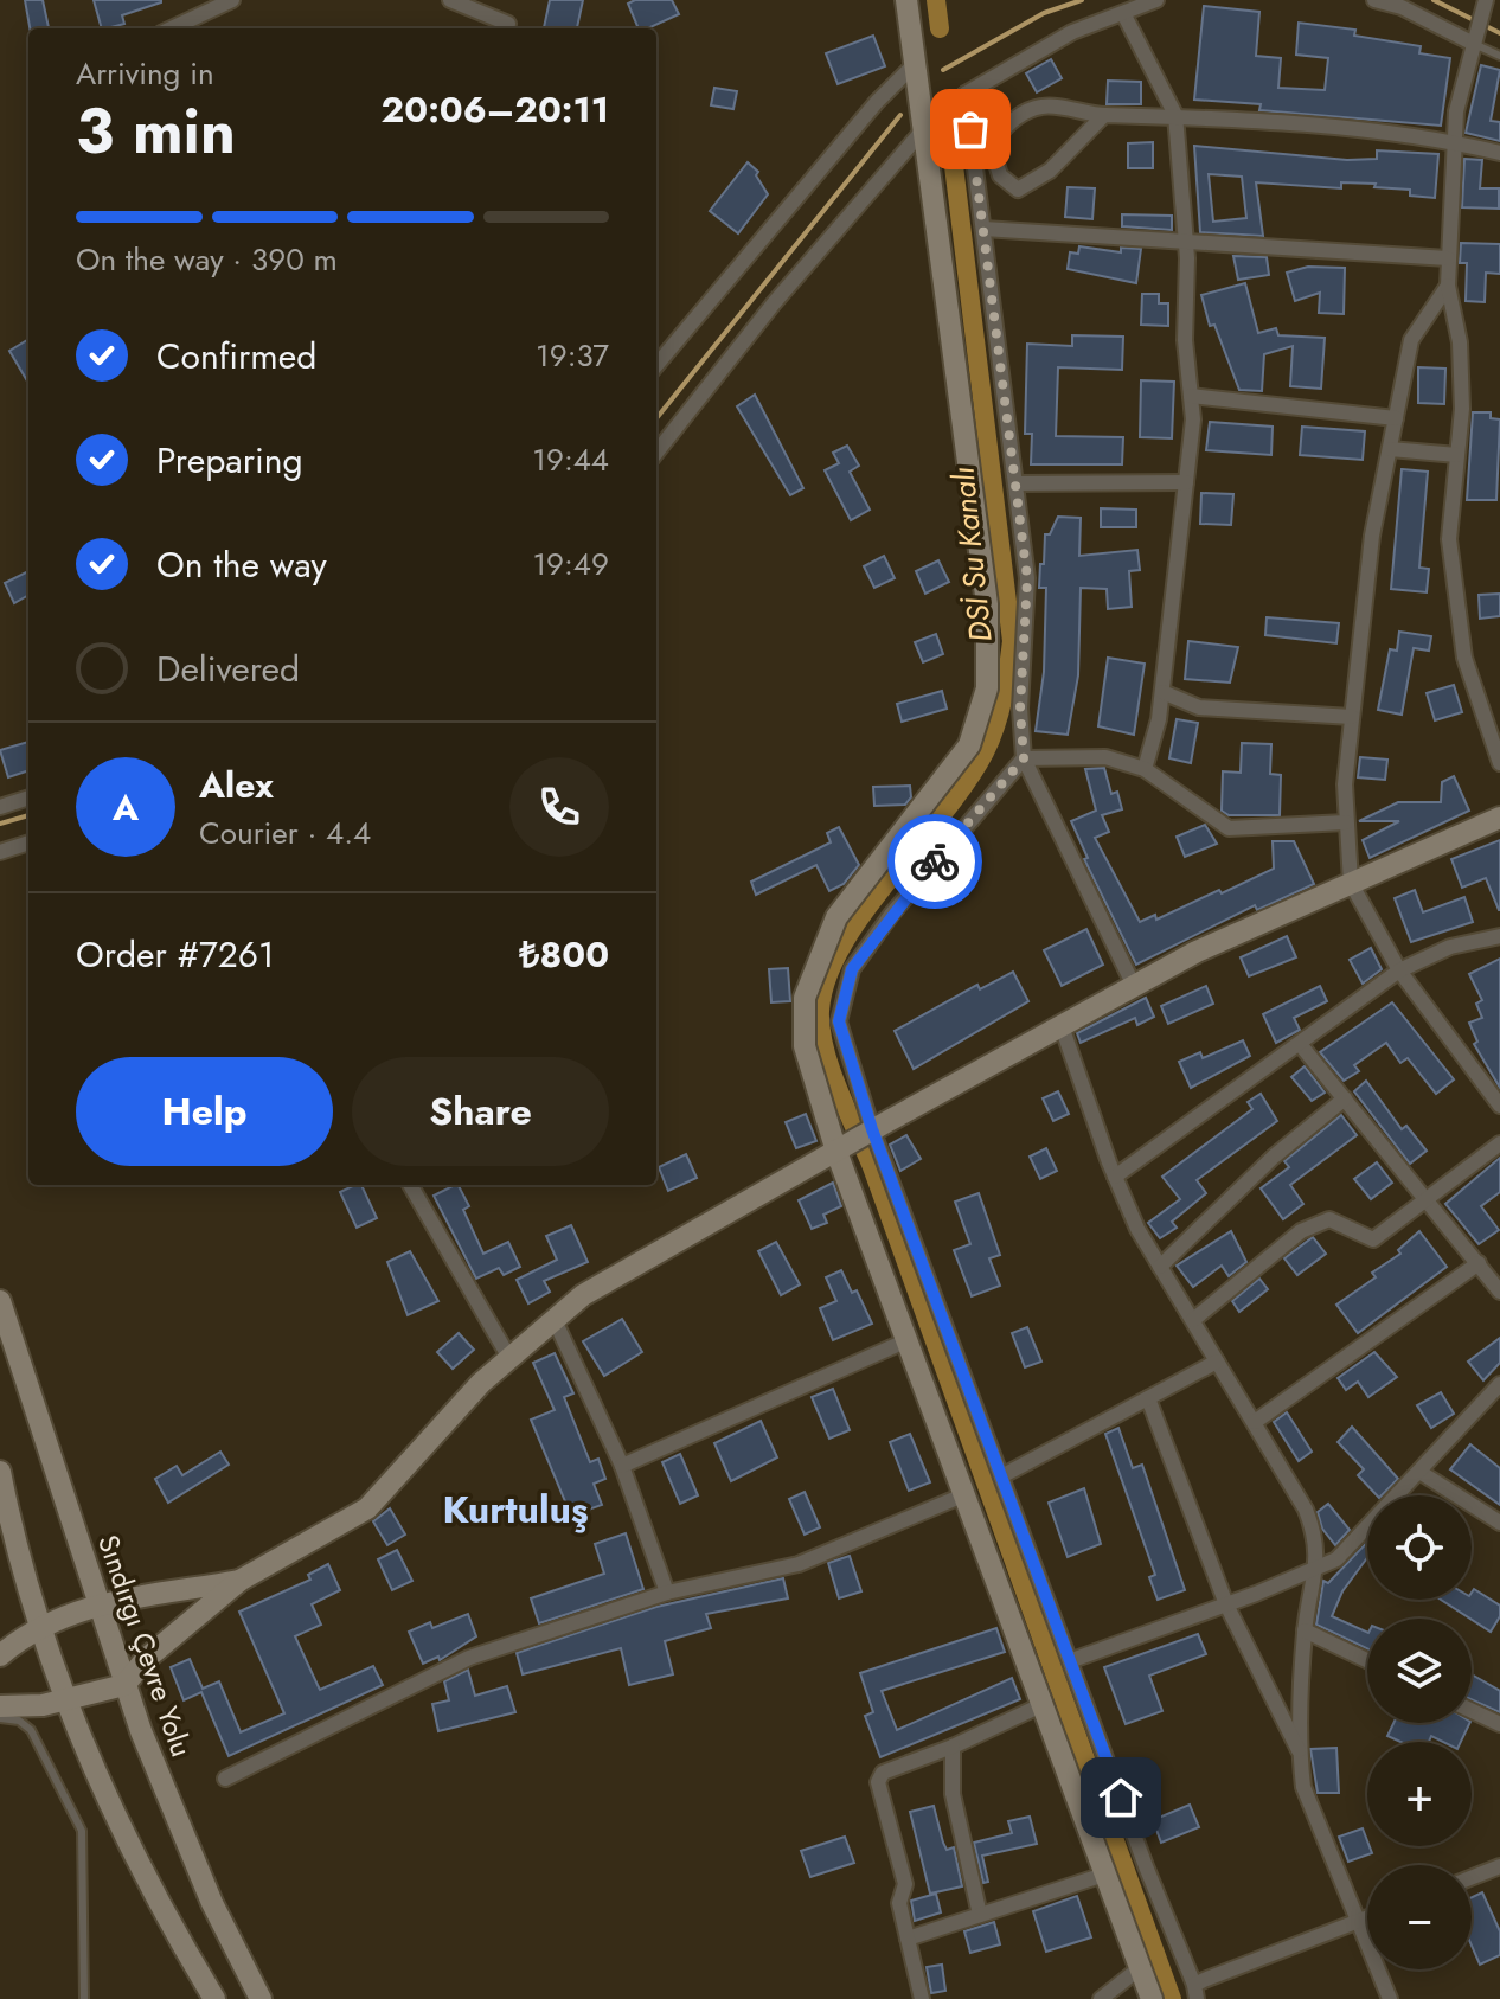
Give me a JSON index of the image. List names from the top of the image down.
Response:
{
  "streets": {
    "street": ["Sındırgı Çevre Yolu"]
  },
  "districts": ["Kurtuluş"],
  "water": ["DSİ Su Kanalı"],
  "page": {
    "heading": ["3 min", "Arriving in", "20:06–20:11"],
    "panel": [
      "Alex",
      "Courier · 4.4",
      "Order #7261",
      "₺800"
    ],
    "bar": "On the way · 390 m",
    "list": [
      ["Confirmed", "19:37"],
      ["Preparing", "19:44"],
      ["On the way", "19:49"],
      "Delivered"
    ],
    "round": "A",
    "buttons": ["Help", "Share"],
    "map_buttons": ["+", "−"]
  }
}
